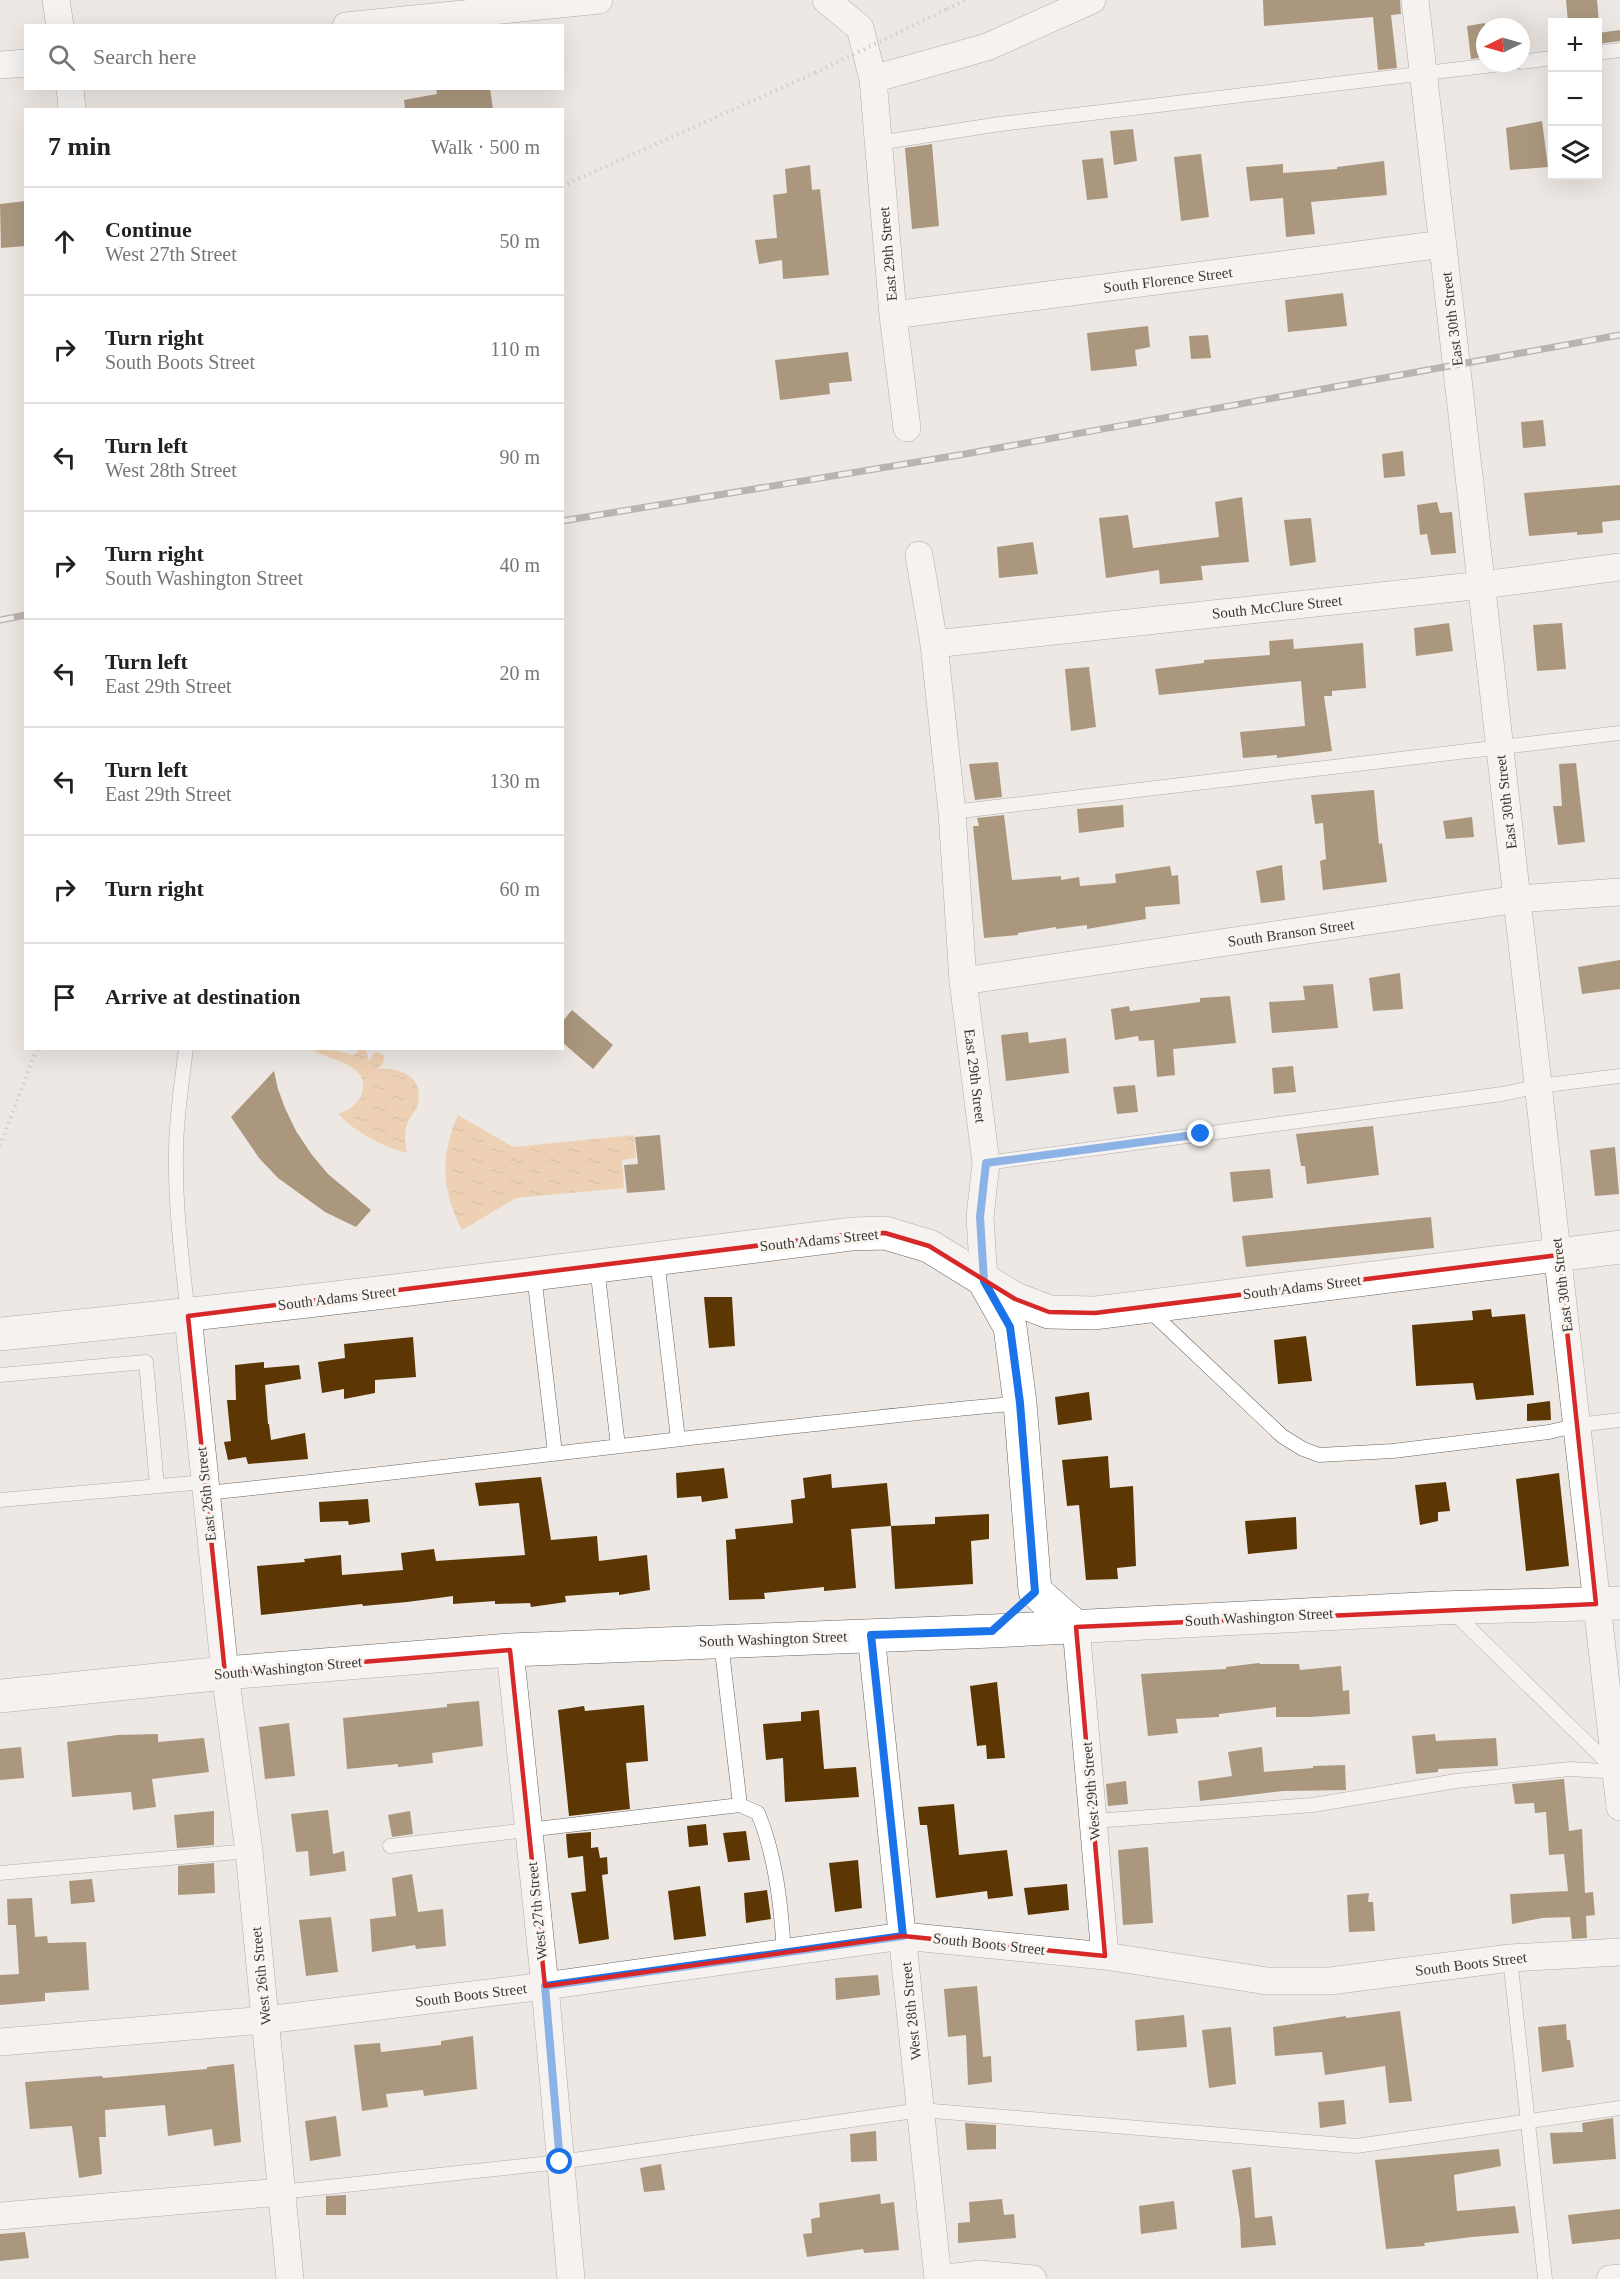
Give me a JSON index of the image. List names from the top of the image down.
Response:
{
  "streets": {
    "main road": ["East 29th Street", "South Adams Street", "South Washington Street"],
    "street": [
      "South Florence Street",
      "East 30th Street",
      "South McClure Street",
      "South Branson Street",
      "East 26th Street",
      "West 29th Street",
      "West 27th Street",
      "South Boots Street",
      "West 26th Street",
      "West 28th Street"
    ]
  },
  "crossings": [
    ["East 29th Street", "South Florence Street"],
    ["East 29th Street", "South McClure Street"],
    ["East 29th Street", "South Branson Street"],
    ["East 29th Street", "South Adams Street"],
    ["South Florence Street", "East 30th Street"],
    ["East 30th Street", "South McClure Street"],
    ["East 30th Street", "South Branson Street"],
    ["East 30th Street", "South Adams Street"],
    ["East 30th Street", "South Washington Street"],
    ["South Adams Street", "East 26th Street"],
    ["East 26th Street", "South Washington Street"],
    ["East 26th Street", "West 26th Street"],
    ["South Washington Street", "West 29th Street"],
    ["South Washington Street", "West 27th Street"],
    ["South Washington Street", "West 26th Street"],
    ["South Washington Street", "West 28th Street"],
    ["West 29th Street", "South Boots Street"],
    ["West 27th Street", "South Boots Street"],
    ["South Boots Street", "West 26th Street"],
    ["South Boots Street", "West 28th Street"]
  ],
  "north": "left",
  "page": {
    "map_buttons": ["+", "−"],
    "search": "Search here",
    "heading": ["7 min", "Walk · 500 m"],
    "list": [
      ["Continue", "West 27th Street", "50 m"],
      ["Turn right", "South Boots Street", "110 m"],
      ["Turn left", "West 28th Street", "90 m"],
      ["Turn right", "South Washington Street", "40 m"],
      ["Turn left", "East 29th Street", "20 m"],
      ["Turn left", "East 29th Street", "130 m"],
      ["Turn right", "60 m"],
      "Arrive at destination"
    ]
  }
}
